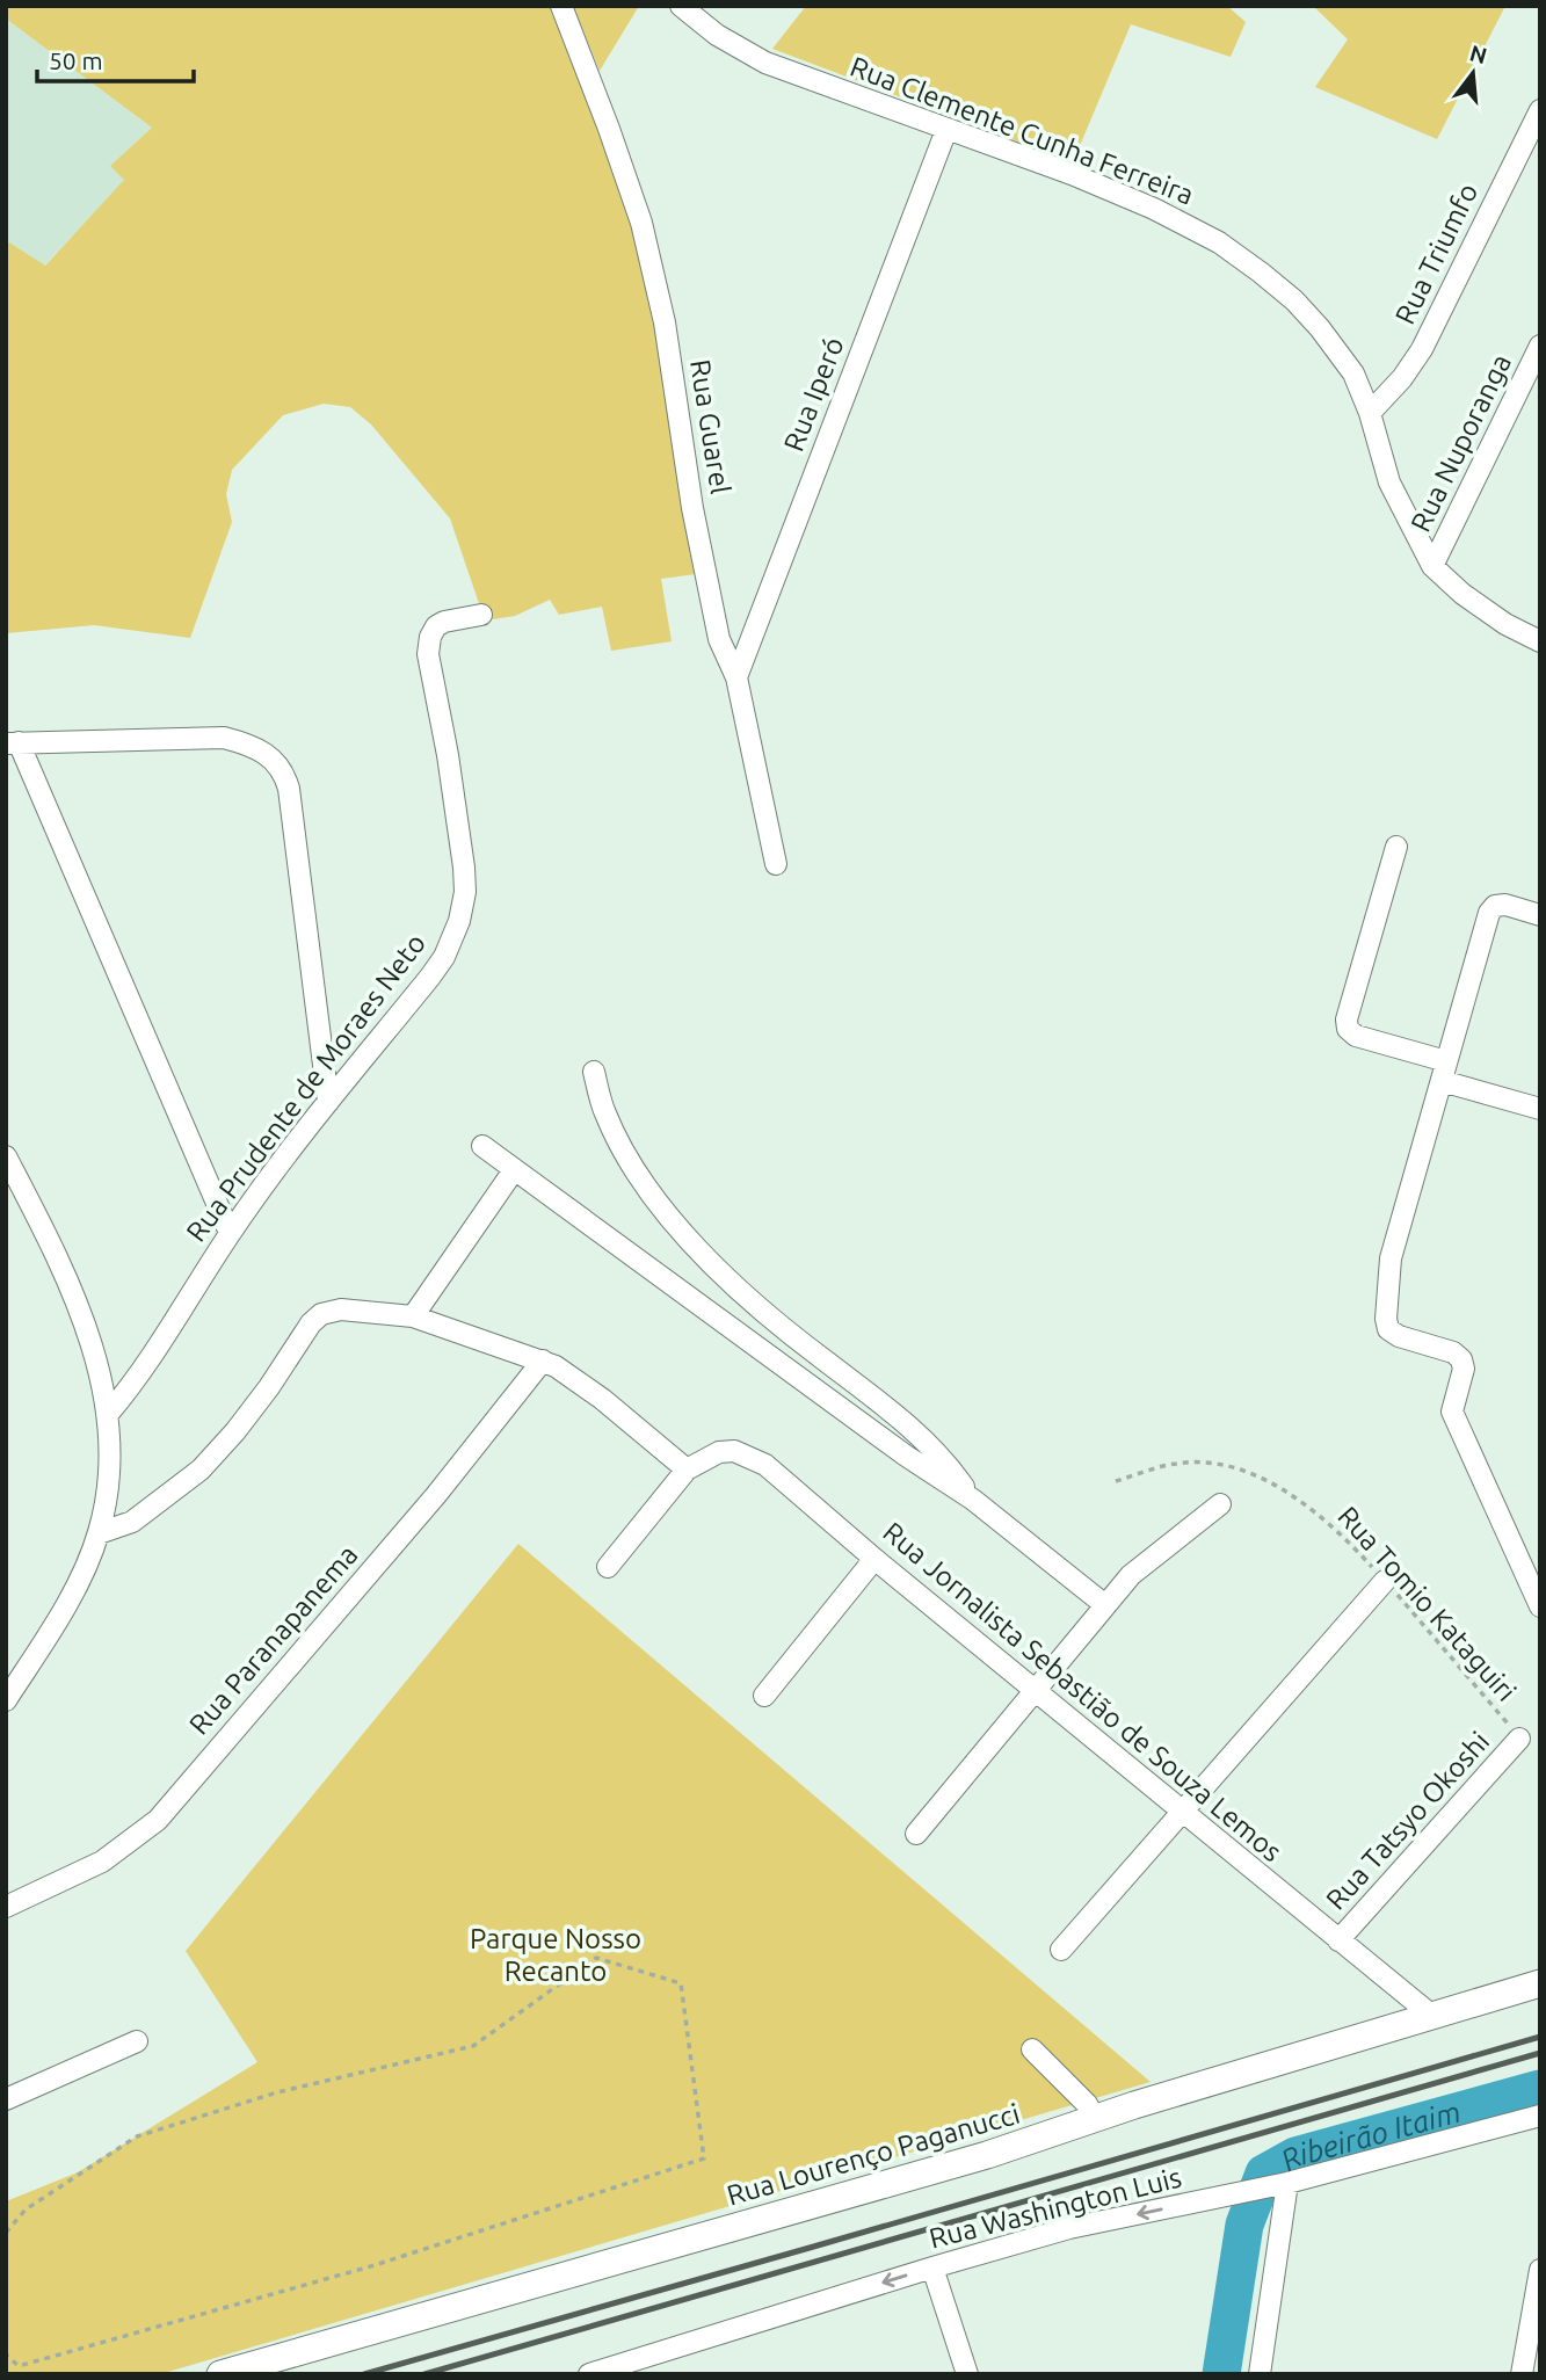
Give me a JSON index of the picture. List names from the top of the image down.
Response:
{
  "streets": {
    "main road": ["Rua Lourenço Paganucci"],
    "street": [
      "Rua Clemente Cunha Ferreira",
      "Rua Triumfo",
      "Rua Iperó",
      "Rua Guarel",
      "Rua Nuporanga",
      "Rua Prudente de Moraes Neto",
      "Rua Paranapanema",
      "Rua Jornalista Sebastião de Souza Lemos",
      "Rua Tatsyo Okoshi",
      "Rua Washington Luis"
    ],
    "path": ["Rua Tomio Kataguiri"]
  },
  "crossings": [
    ["Rua Clemente Cunha Ferreira", "Rua Triumfo"],
    ["Rua Clemente Cunha Ferreira", "Rua Iperó"],
    ["Rua Clemente Cunha Ferreira", "Rua Nuporanga"],
    ["Rua Iperó", "Rua Guarel"],
    ["Rua Tomio Kataguiri", "Rua Tatsyo Okoshi"],
    ["Rua Jornalista Sebastião de Souza Lemos", "Rua Tatsyo Okoshi"],
    ["Rua Jornalista Sebastião de Souza Lemos", "Rua Lourenço Paganucci"]
  ],
  "one_way": ["Rua Washington Luis"],
  "water": ["Ribeirão Itaim"],
  "parks": ["Parque Nosso Recanto"],
  "scale_bar": "50 m",
  "north": "top"
}
